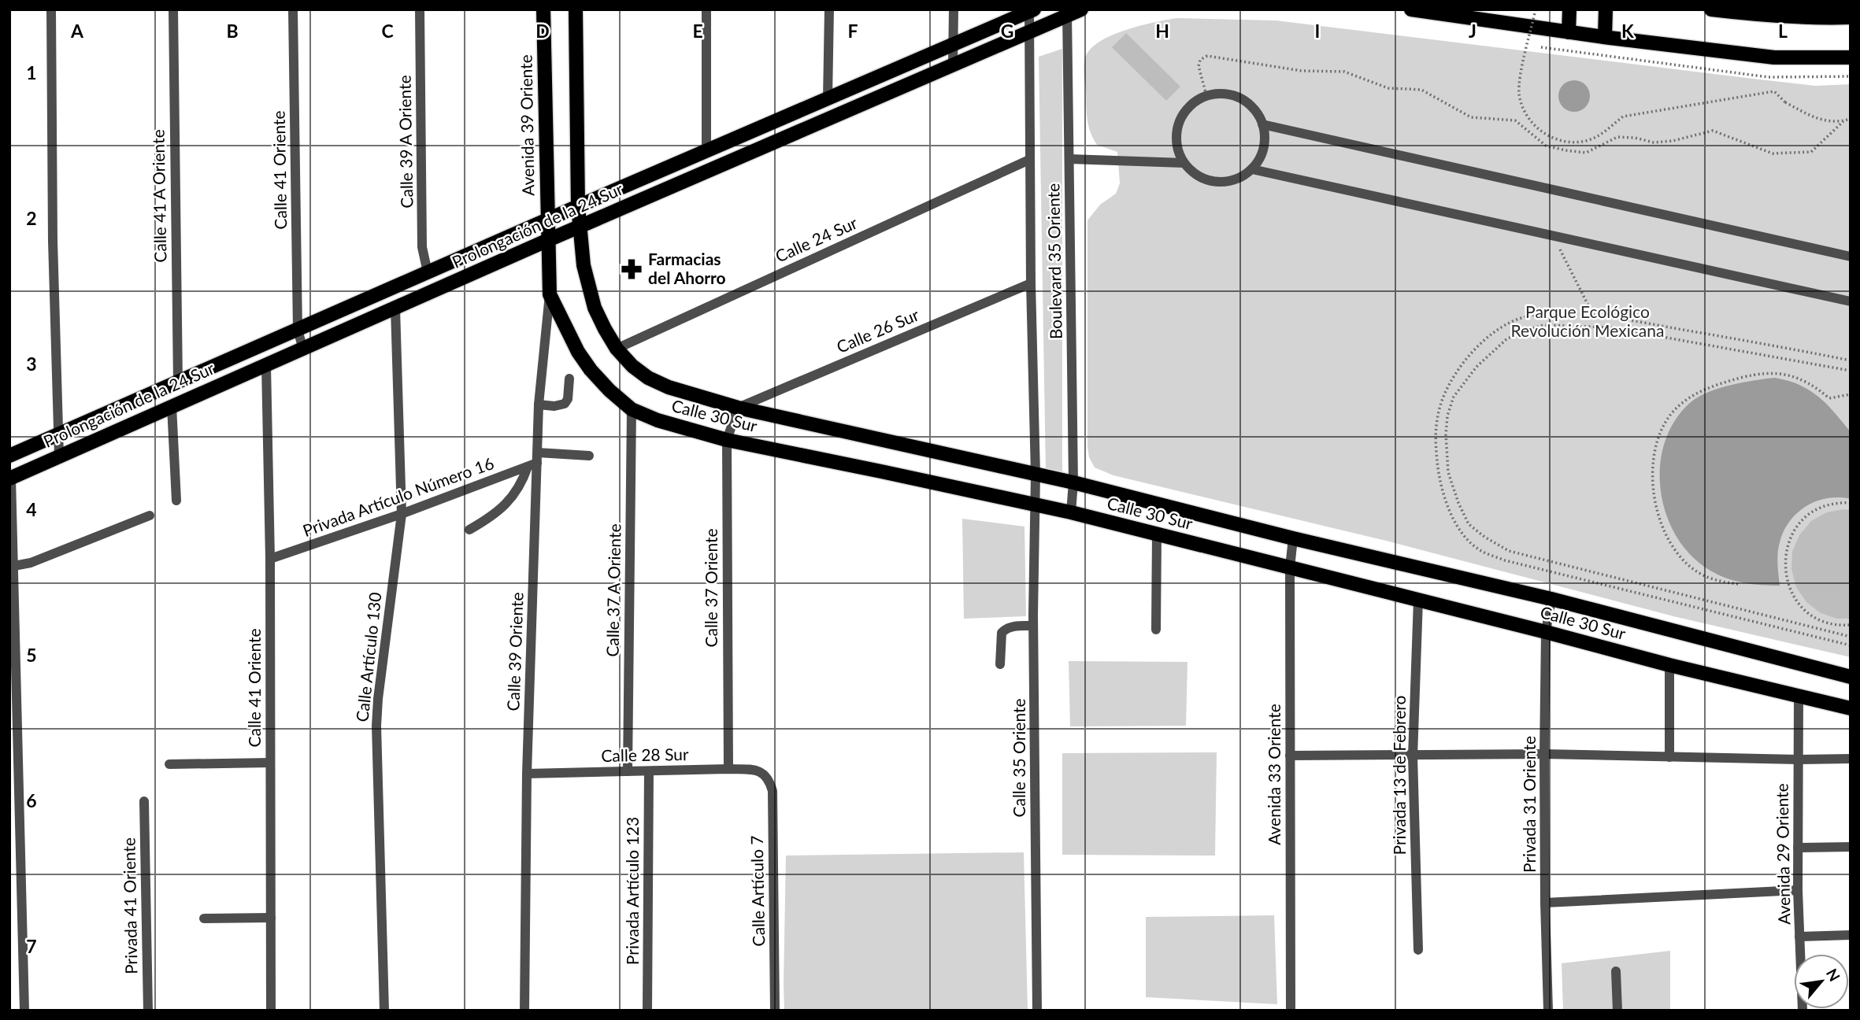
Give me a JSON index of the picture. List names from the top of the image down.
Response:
{
  "streets": {
    "main road": ["Avenida 39 Oriente", "Prolongación de la 24 Sur", "Calle 30 Sur"],
    "street": [
      "Calle 39 A Oriente",
      "Calle 41 Oriente",
      "Calle 41 A Oriente",
      "Calle 24 Sur",
      "Boulevard 35 Oriente",
      "Calle 26 Sur",
      "Privada Artículo Número 16",
      "Calle 37 Oriente",
      "Calle 37 A Oriente",
      "Calle 39 Oriente",
      "Calle Artículo 130",
      "Calle 28 Sur",
      "Calle 35 Oriente",
      "Avenida 33 Oriente",
      "Privada 13 de Febrero",
      "Privada 31 Oriente",
      "Avenida 29 Oriente",
      "Privada Artículo 123",
      "Calle Artículo 7",
      "Privada 41 Oriente"
    ]
  },
  "crossings": [
    ["Avenida 39 Oriente", "Prolongación de la 24 Sur"],
    ["Avenida 39 Oriente", "Calle 30 Sur"],
    ["Calle 39 A Oriente", "Prolongación de la 24 Sur"],
    ["Calle 41 Oriente", "Prolongación de la 24 Sur"],
    ["Calle 41 Oriente", "Privada Artículo Número 16"],
    ["Calle 41 A Oriente", "Prolongación de la 24 Sur"],
    ["Prolongación de la 24 Sur", "Boulevard 35 Oriente"],
    ["Prolongación de la 24 Sur", "Calle 30 Sur"],
    ["Prolongación de la 24 Sur", "Calle Artículo 130"],
    ["Calle 24 Sur", "Boulevard 35 Oriente"],
    ["Calle 24 Sur", "Calle 30 Sur"],
    ["Boulevard 35 Oriente", "Calle 26 Sur"],
    ["Boulevard 35 Oriente", "Calle 30 Sur"],
    ["Boulevard 35 Oriente", "Calle 35 Oriente"],
    ["Calle 26 Sur", "Calle 30 Sur"],
    ["Calle 26 Sur", "Calle 37 Oriente"],
    ["Calle 30 Sur", "Calle 37 Oriente"],
    ["Calle 30 Sur", "Calle 37 A Oriente"],
    ["Calle 30 Sur", "Calle 39 Oriente"],
    ["Calle 30 Sur", "Calle 35 Oriente"],
    ["Calle 30 Sur", "Avenida 33 Oriente"],
    ["Calle 30 Sur", "Privada 13 de Febrero"],
    ["Calle 30 Sur", "Privada 31 Oriente"],
    ["Calle 30 Sur", "Avenida 29 Oriente"],
    ["Privada Artículo Número 16", "Calle 39 Oriente"],
    ["Privada Artículo Número 16", "Calle Artículo 130"],
    ["Calle 37 Oriente", "Calle 28 Sur"],
    ["Calle 37 A Oriente", "Calle 28 Sur"],
    ["Calle 39 Oriente", "Calle 28 Sur"],
    ["Calle 28 Sur", "Privada Artículo 123"],
    ["Calle 28 Sur", "Calle Artículo 7"]
  ],
  "parks": ["Parque Ecológico Revolución Mexicana"],
  "places": {
    "pharmacy": ["Farmacias del Ahorro"]
  },
  "north": "top right",
  "grid": {
    "columns": [
      "A",
      "B",
      "C",
      "D",
      "E",
      "F",
      "G",
      "H",
      "I",
      "J",
      "K",
      "L"
    ],
    "rows": [
      "1",
      "2",
      "3",
      "4",
      "5",
      "6",
      "7"
    ]
  }
}
